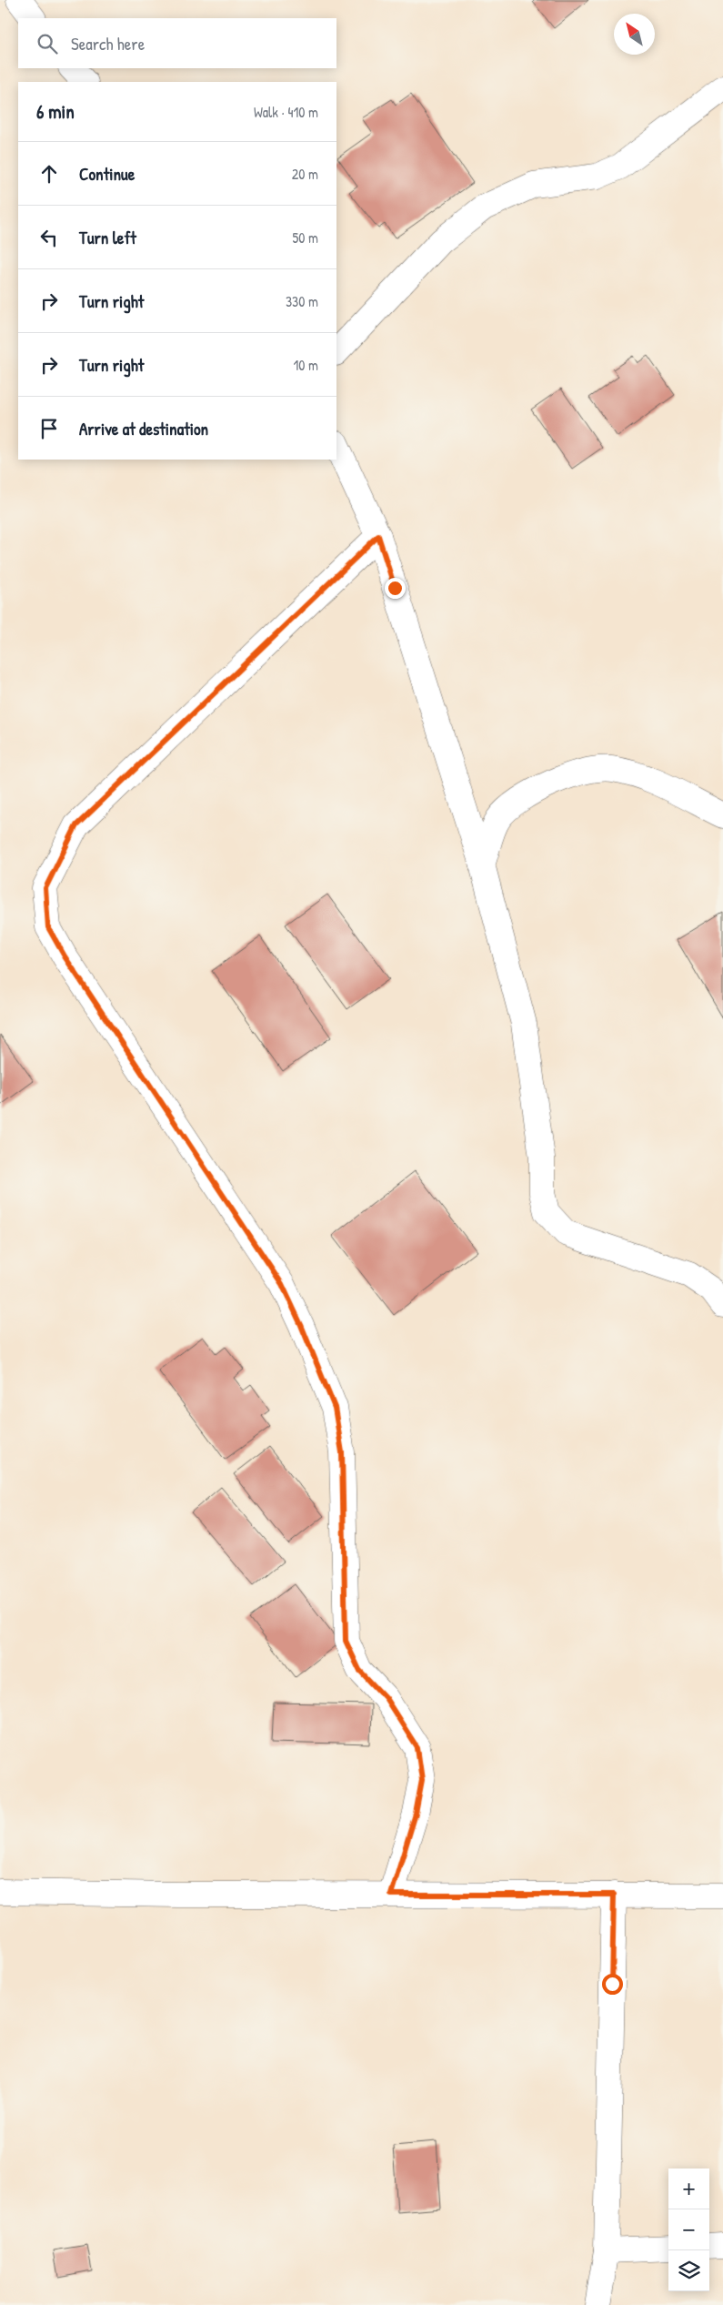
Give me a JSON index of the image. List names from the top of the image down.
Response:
{
  "north": "top left",
  "page": {
    "search": "Search here",
    "heading": ["6 min", "Walk · 410 m"],
    "list": [
      ["Continue", "20 m"],
      ["Turn left", "50 m"],
      ["Turn right", "330 m"],
      ["Turn right", "10 m"],
      "Arrive at destination"
    ],
    "map_buttons": ["+", "−"]
  }
}
